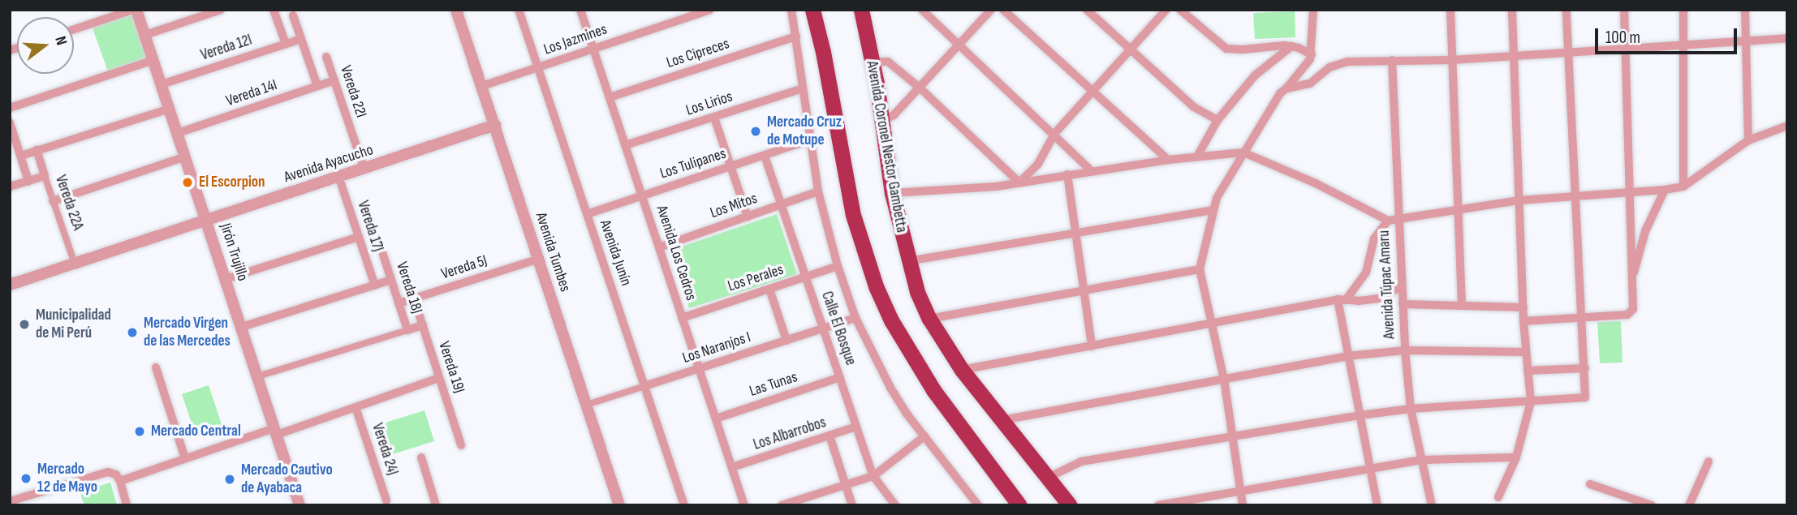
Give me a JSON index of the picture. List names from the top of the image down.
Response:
{
  "streets": {
    "highway": ["Avenida Coronel Nestor Gambetta"],
    "street": [
      "Los Jazmines",
      "Vereda 12I",
      "Los Cipreces",
      "Vereda 22I",
      "Vereda 14I",
      "Los Lirios",
      "Avenida Ayacucho",
      "Los Tulipanes",
      "Vereda 22A",
      "Los Mitos",
      "Vereda 17J",
      "Jirón Trujillo",
      "Avenida Tumbes",
      "Avenida Junín",
      "Avenida Los Cedros",
      "Vereda 5J",
      "Los Perales",
      "Avenida Túpac Amaru",
      "Vereda 18J",
      "Calle El Bosque",
      "Los Naranjos I",
      "Vereda 19J",
      "Las Tunas",
      "Los Albarrobos",
      "Vereda 24J"
    ]
  },
  "crossings": [
    ["Los Jazmines", "Avenida Tumbes"],
    ["Los Jazmines", "Avenida Junín"],
    ["Los Jazmines", "Avenida Los Cedros"],
    ["Vereda 12I", "Jirón Trujillo"],
    ["Los Cipreces", "Avenida Los Cedros"],
    ["Vereda 22I", "Vereda 14I"],
    ["Vereda 22I", "Avenida Ayacucho"],
    ["Vereda 14I", "Jirón Trujillo"],
    ["Los Lirios", "Avenida Los Cedros"],
    ["Avenida Ayacucho", "Vereda 22A"],
    ["Avenida Ayacucho", "Vereda 17J"],
    ["Avenida Ayacucho", "Jirón Trujillo"],
    ["Avenida Ayacucho", "Avenida Tumbes"],
    ["Los Tulipanes", "Avenida Junín"],
    ["Los Tulipanes", "Avenida Los Cedros"],
    ["Los Tulipanes", "Calle El Bosque"],
    ["Los Mitos", "Avenida Los Cedros"],
    ["Los Mitos", "Calle El Bosque"],
    ["Avenida Tumbes", "Vereda 5J"],
    ["Avenida Tumbes", "Los Naranjos I"],
    ["Avenida Junín", "Los Naranjos I"],
    ["Avenida Los Cedros", "Los Perales"],
    ["Avenida Los Cedros", "Los Naranjos I"],
    ["Avenida Los Cedros", "Las Tunas"],
    ["Avenida Los Cedros", "Los Albarrobos"],
    ["Vereda 5J", "Vereda 18J"],
    ["Vereda 5J", "Vereda 19J"],
    ["Los Perales", "Calle El Bosque"],
    ["Calle El Bosque", "Los Naranjos I"],
    ["Calle El Bosque", "Las Tunas"],
    ["Calle El Bosque", "Los Albarrobos"]
  ],
  "places": [
    "Mercado Cruz de Motupe",
    "El Escorpion",
    "Municipalidad de Mi Perú",
    "Mercado Virgen de las Mercedes",
    "Mercado Central",
    "Mercado 12 de Mayo",
    "Mercado Cautivo de Ayabaca"
  ],
  "scale_bar": "100 m",
  "north": "right"
}
